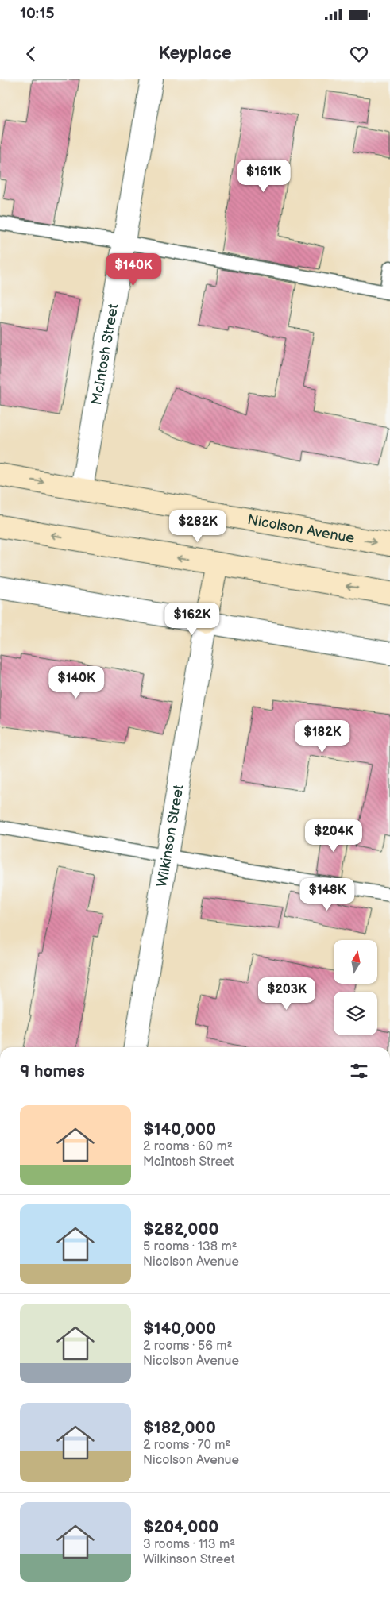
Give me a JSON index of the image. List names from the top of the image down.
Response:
{
  "streets": {
    "main road": ["Nicolson Avenue"],
    "street": ["McIntosh Street", "Wilkinson Street"]
  },
  "crossings": [
    ["McIntosh Street", "Nicolson Avenue"]
  ],
  "north": "top",
  "page": {
    "status": "10:15",
    "header": "Keyplace",
    "price": [
      "$161K",
      "$140K",
      "$282K",
      "$162K",
      "$140K",
      "$182K",
      "$204K",
      "$148K",
      "$203K"
    ],
    "heading": "9 homes",
    "list": [
      {
        "name": "$140,000",
        "note": "2 rooms · 60 m² · McIntosh Street"
      },
      {
        "name": "$282,000",
        "note": "5 rooms · 138 m² · Nicolson Avenue"
      },
      {
        "name": "$140,000",
        "note": "2 rooms · 56 m² · Nicolson Avenue"
      },
      {
        "name": "$182,000",
        "note": "2 rooms · 70 m² · Nicolson Avenue"
      },
      {
        "name": "$204,000",
        "note": "3 rooms · 113 m² · Wilkinson Street"
      }
    ]
  }
}
